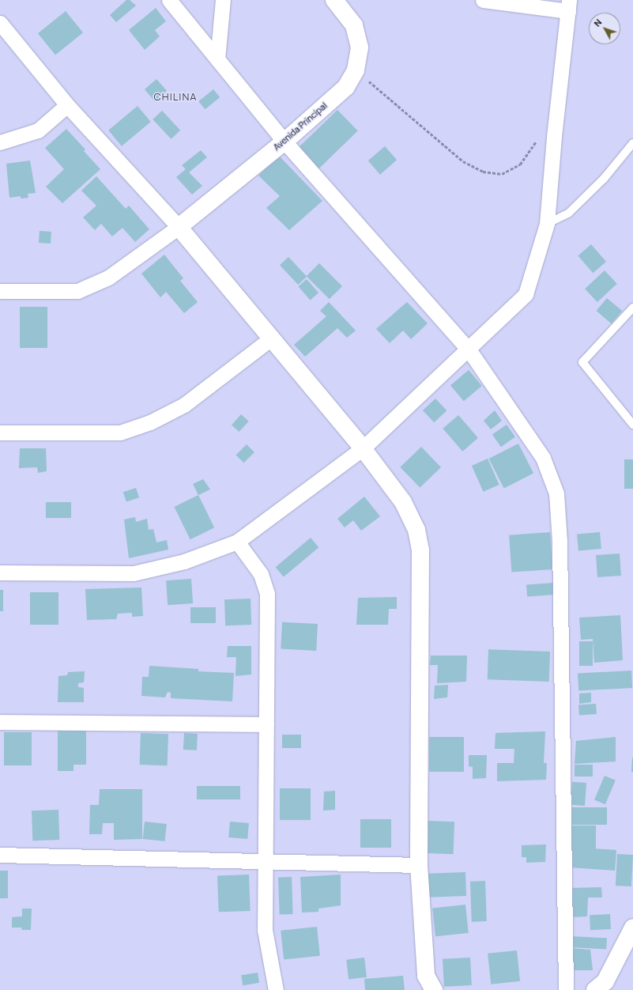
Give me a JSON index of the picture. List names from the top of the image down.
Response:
{
  "streets": {
    "street": ["Avenida Principal"]
  },
  "districts": ["CHILINA"],
  "north": "top left"
}
